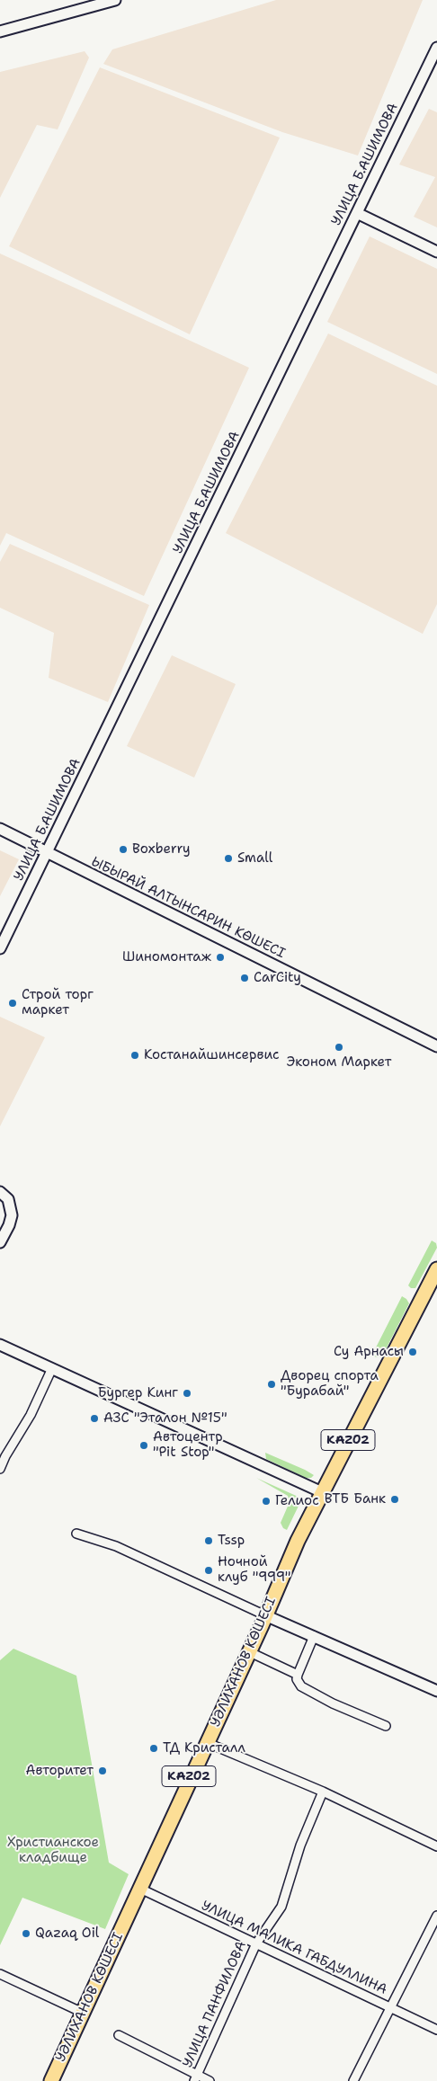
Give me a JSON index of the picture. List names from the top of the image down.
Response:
{
  "streets": {
    "highway": ["KАZ02", "УӘЛИХАНОВ КӨШЕСІ"],
    "street": [
      "УЛИЦА Б.АШИМОВА",
      "ЫБЫРАЙ АЛТЫНСАРИН КӨШЕСІ",
      "УЛИЦА МАЛИКА ГАБДУЛЛИНА",
      "УЛИЦА ПАНФИЛОВА"
    ]
  },
  "crossings": [
    ["УЛИЦА Б.АШИМОВА", "ЫБЫРАЙ АЛТЫНСАРИН КӨШЕСІ"],
    ["KАZ02", "УӘЛИХАНОВ КӨШЕСІ"],
    ["KАZ02", "УЛИЦА МАЛИКА ГАБДУЛЛИНА"],
    ["УӘЛИХАНОВ КӨШЕСІ", "УЛИЦА МАЛИКА ГАБДУЛЛИНА"],
    ["УЛИЦА МАЛИКА ГАБДУЛЛИНА", "УЛИЦА ПАНФИЛОВА"]
  ],
  "parks": ["Христианское кладбище"],
  "places": [
    "Boxberry",
    "Small",
    "Шиномонтаж",
    "CarCity",
    "Строй торг маркет",
    "Эконом Маркет",
    "Костанайшинсервис",
    "Су Арнасы",
    "Дворец спорта \"Бурабай\"",
    "Бургер Кинг",
    "АЗС \"Эталон №15\"",
    "Автоцентр \"Pit Stop\"",
    "ВТБ Банк",
    "Гелиос",
    "Tssp",
    "Ночной клуб \"999\"",
    "ТД Кристалл",
    "Авторитет",
    "Qazaq Oil"
  ]
}
